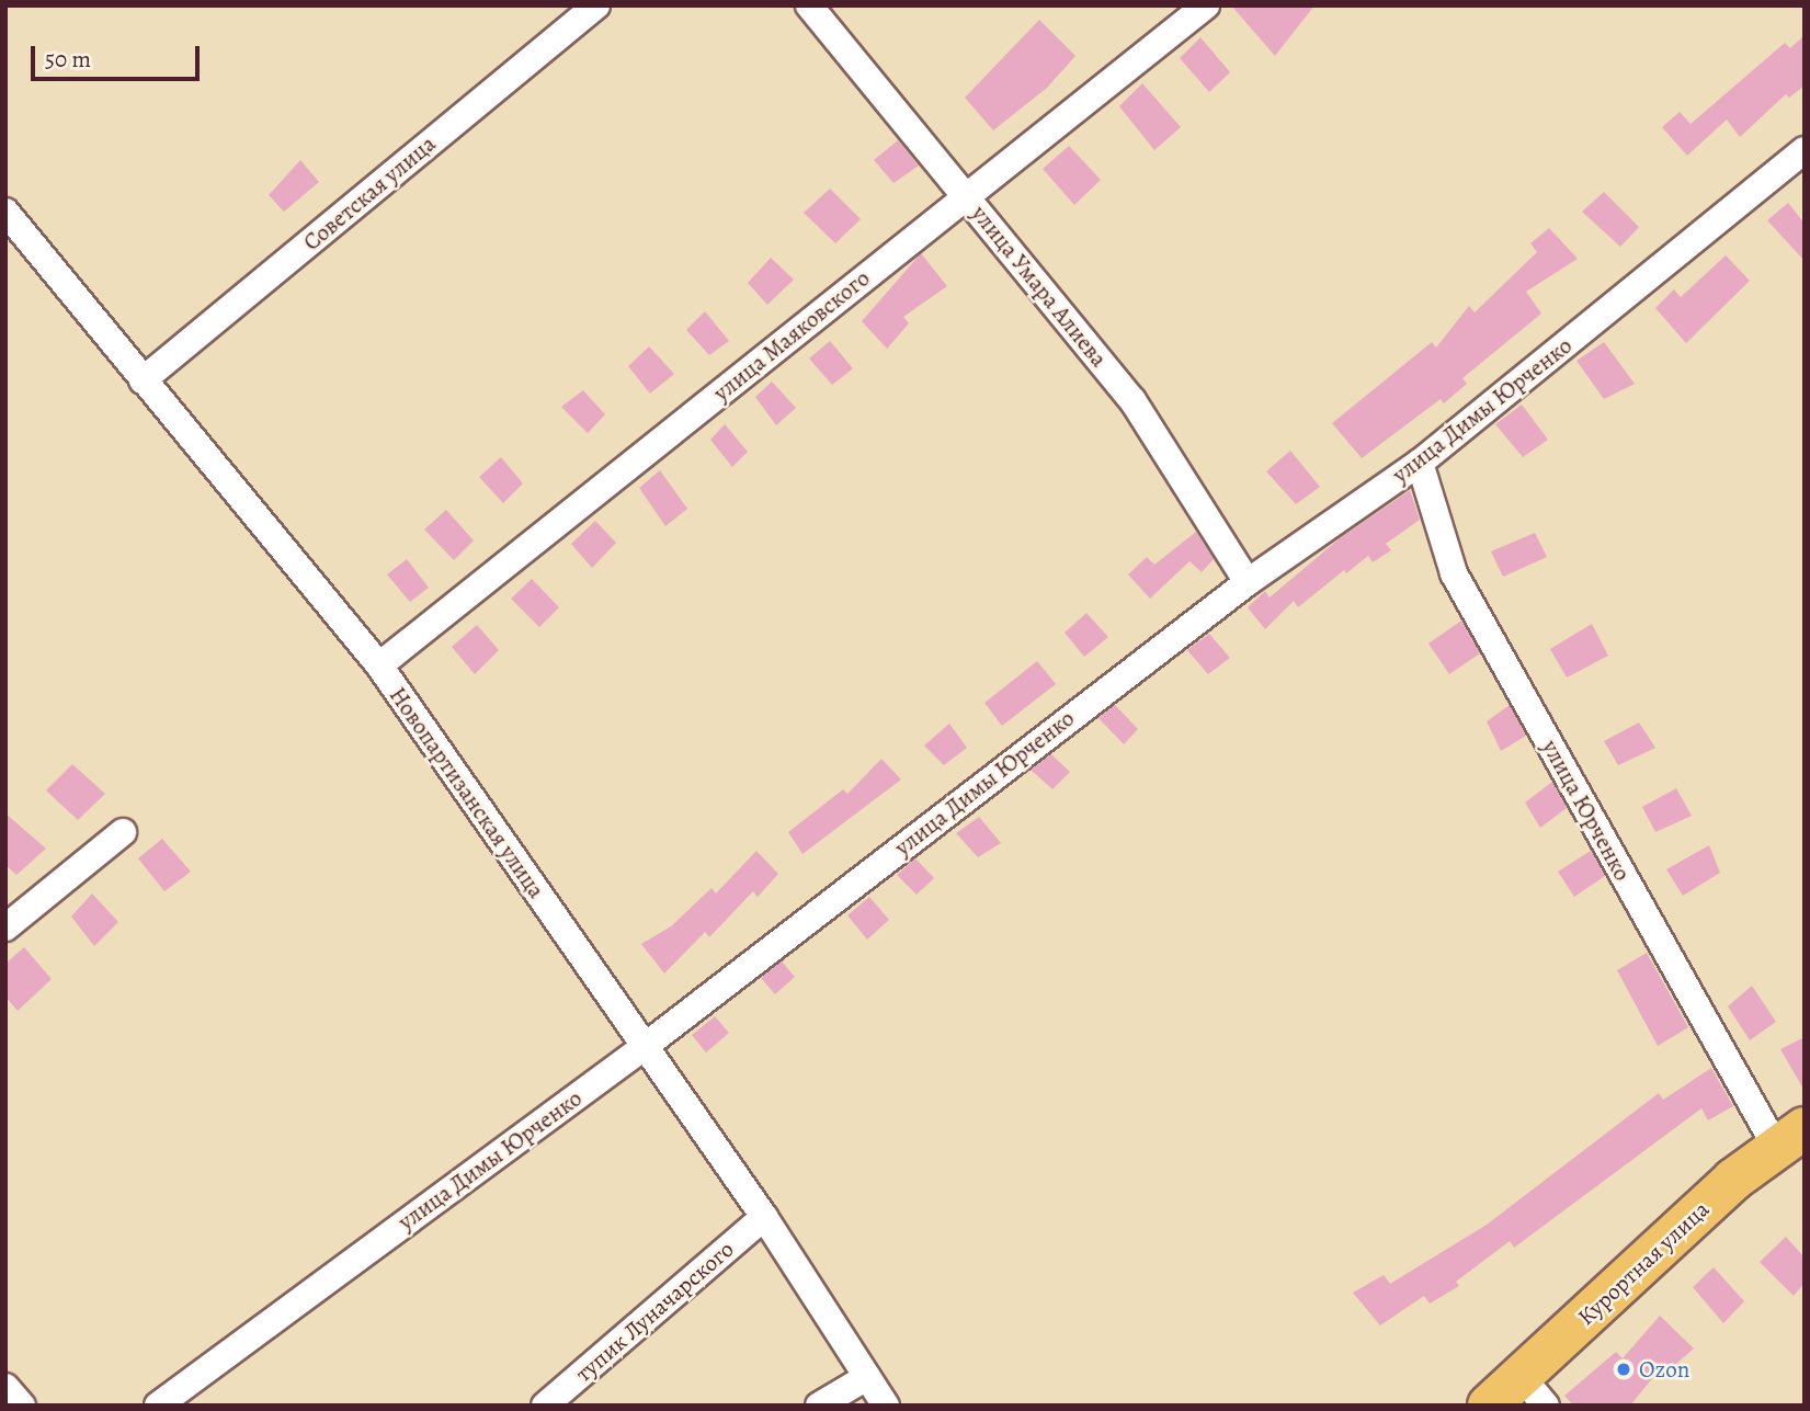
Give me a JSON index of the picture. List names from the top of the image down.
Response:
{
  "streets": {
    "main road": ["Курортная улица"],
    "street": [
      "Советская улица",
      "улица Умара Алиева",
      "улица Маяковского",
      "улица Димы Юрченко",
      "Новопартизанская улица",
      "улица Юрченко",
      "тупик Луначарского"
    ]
  },
  "crossings": [
    ["Советская улица", "Новопартизанская улица"],
    ["улица Умара Алиева", "улица Маяковского"],
    ["улица Умара Алиева", "улица Димы Юрченко"],
    ["улица Маяковского", "Новопартизанская улица"],
    ["улица Димы Юрченко", "Новопартизанская улица"],
    ["улица Димы Юрченко", "улица Юрченко"],
    ["Новопартизанская улица", "тупик Луначарского"],
    ["улица Юрченко", "Курортная улица"]
  ],
  "places": ["Ozon"],
  "scale_bar": "50 m"
}
